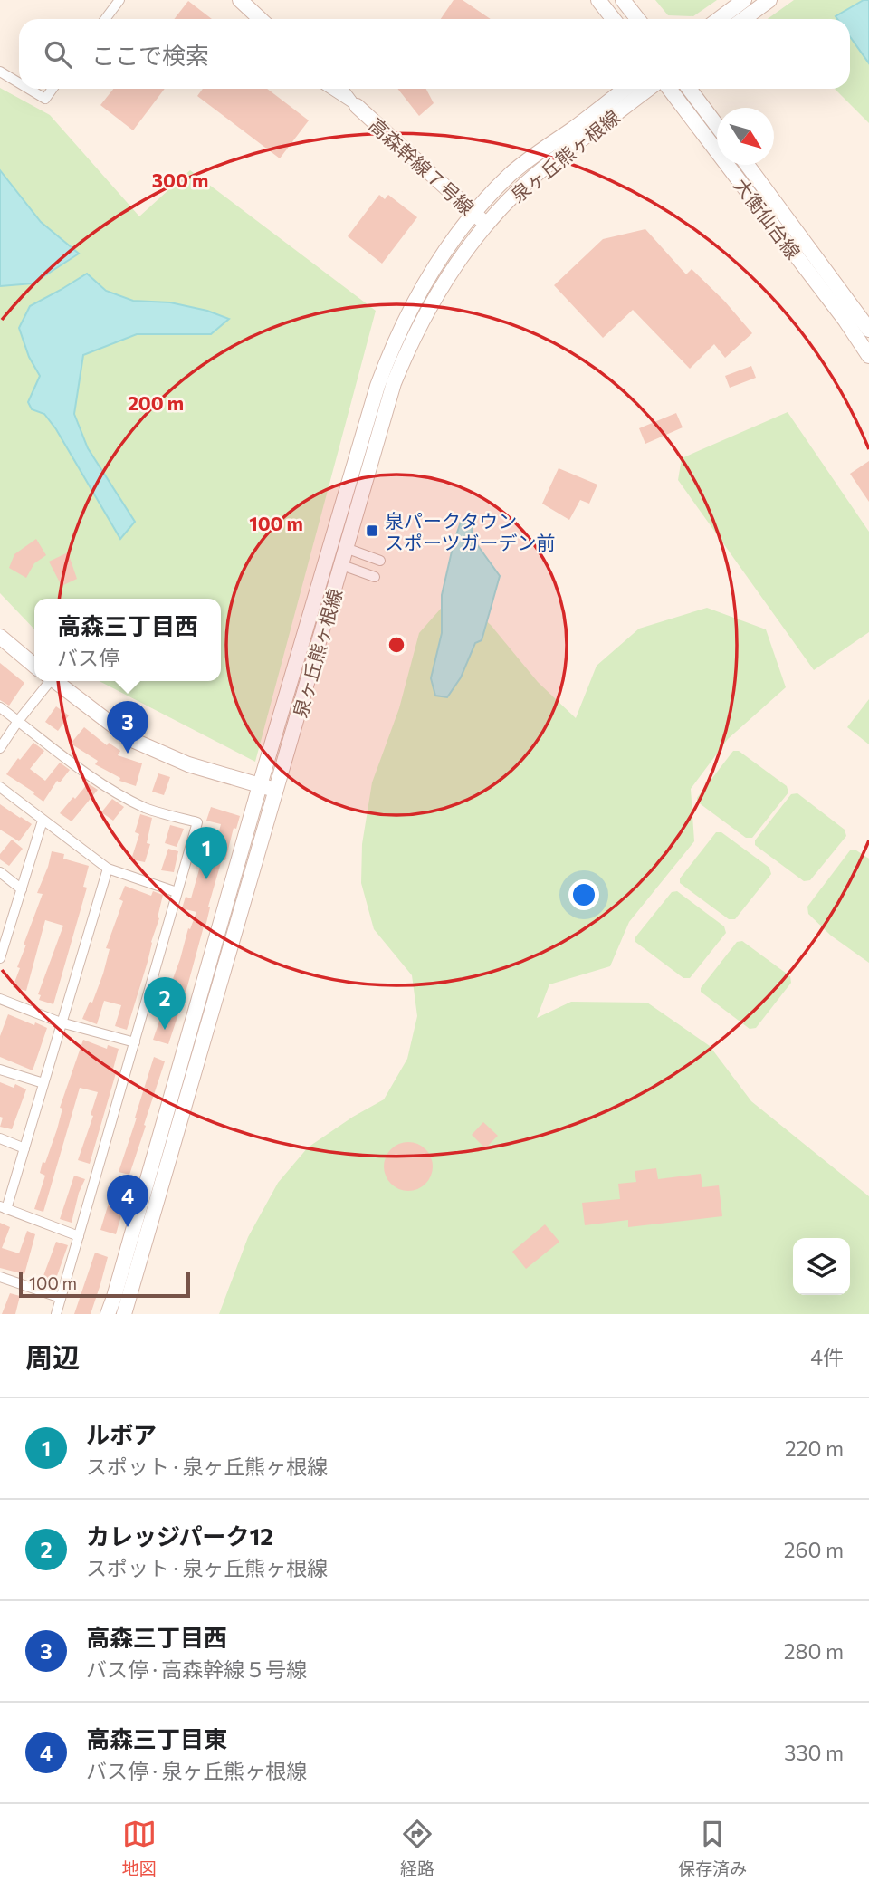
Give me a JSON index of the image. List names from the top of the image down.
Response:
{
  "streets": {
    "main road": ["泉ヶ丘熊ヶ根線", "高森幹線７号線", "大衡仙台線"]
  },
  "crossings": [
    ["泉ヶ丘熊ヶ根線", "高森幹線７号線"]
  ],
  "places": {
    "transit": ["泉パークタウン スポーツガーデン前"]
  },
  "scale_bar": "100 m",
  "north": "bottom right",
  "page": {
    "search": "ここで検索",
    "popup": ["高森三丁目西", "バス停"],
    "pins": [
      "3",
      "1",
      "2",
      "4"
    ],
    "scale": "100 m",
    "heading": ["周辺", "4件"],
    "list": [
      {
        "mark": "1",
        "name": "ルボア",
        "note": "スポット · 泉ヶ丘熊ヶ根線",
        "value": "220 m"
      },
      {
        "mark": "2",
        "name": "カレッジパーク12",
        "note": "スポット · 泉ヶ丘熊ヶ根線",
        "value": "260 m"
      },
      {
        "mark": "3",
        "name": "高森三丁目西",
        "note": "バス停 · 高森幹線５号線",
        "value": "280 m"
      },
      {
        "mark": "4",
        "name": "高森三丁目東",
        "note": "バス停 · 泉ヶ丘熊ヶ根線",
        "value": "330 m"
      }
    ],
    "nav": ["地図", "経路", "保存済み"]
  },
  "rings": ["300 m", "200 m", "100 m"]
}
